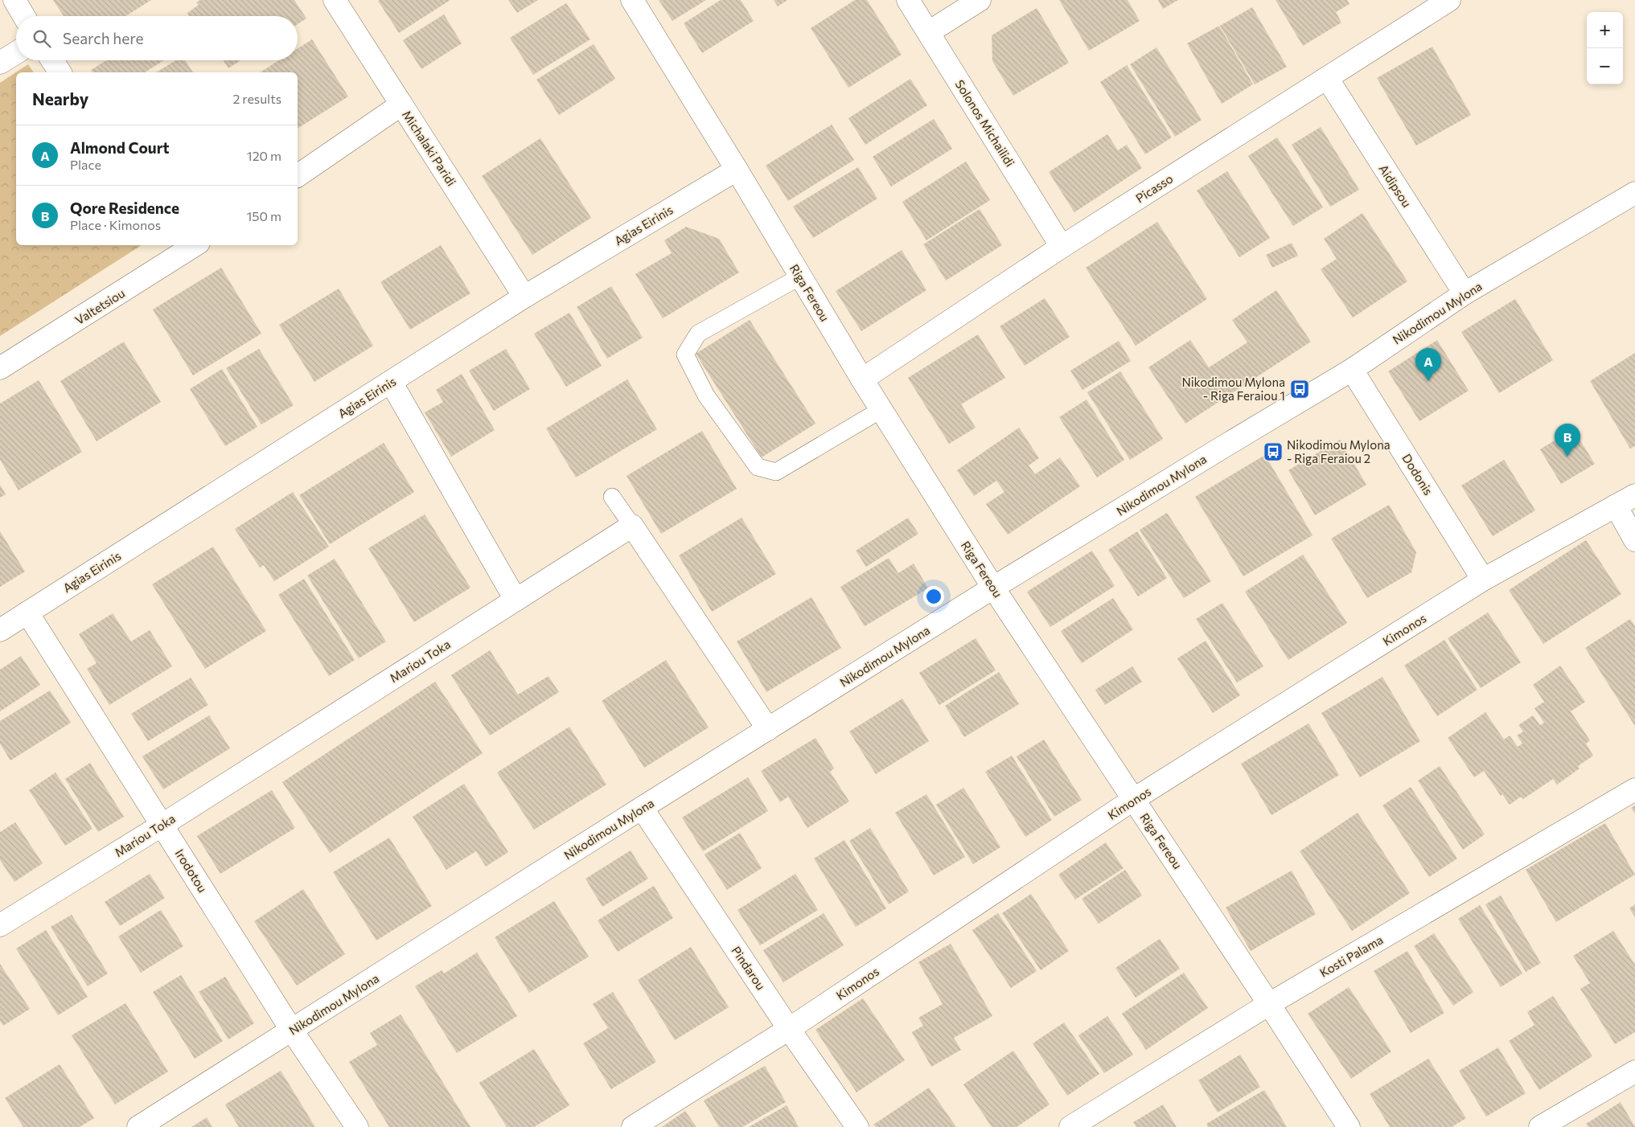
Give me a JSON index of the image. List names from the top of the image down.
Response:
{
  "streets": {
    "street": [
      "Solonos Michailidi",
      "Michalaki Paridi",
      "Aidipsou",
      "Picasso",
      "Agias Eirinis",
      "Riga Fereou",
      "Valtetsiou",
      "Nikodimou Mylona",
      "Dodonis",
      "Kimonos",
      "Mariou Toka",
      "Irodotou",
      "Kosti Palama",
      "Pindarou"
    ]
  },
  "crossings": [
    ["Solonos Michailidi", "Picasso"],
    ["Michalaki Paridi", "Agias Eirinis"],
    ["Aidipsou", "Picasso"],
    ["Aidipsou", "Nikodimou Mylona"],
    ["Picasso", "Riga Fereou"],
    ["Agias Eirinis", "Riga Fereou"],
    ["Agias Eirinis", "Irodotou"],
    ["Riga Fereou", "Nikodimou Mylona"],
    ["Riga Fereou", "Kimonos"],
    ["Riga Fereou", "Kosti Palama"],
    ["Nikodimou Mylona", "Dodonis"],
    ["Nikodimou Mylona", "Irodotou"],
    ["Nikodimou Mylona", "Pindarou"],
    ["Dodonis", "Kimonos"],
    ["Kimonos", "Pindarou"],
    ["Mariou Toka", "Irodotou"]
  ],
  "places": {
    "bus stop": ["Nikodimou Mylona - Riga Feraiou 1", "Nikodimou Mylona - Riga Feraiou 2"]
  },
  "page": {
    "map_buttons": ["+", "−"],
    "search": "Search here",
    "heading": ["Nearby", "2 results"],
    "list": [
      {
        "mark": "A",
        "name": "Almond Court",
        "note": "Place",
        "value": "120 m"
      },
      {
        "mark": "B",
        "name": "Qore Residence",
        "note": "Place · Kimonos",
        "value": "150 m"
      }
    ],
    "pins": ["A", "B"]
  }
}
